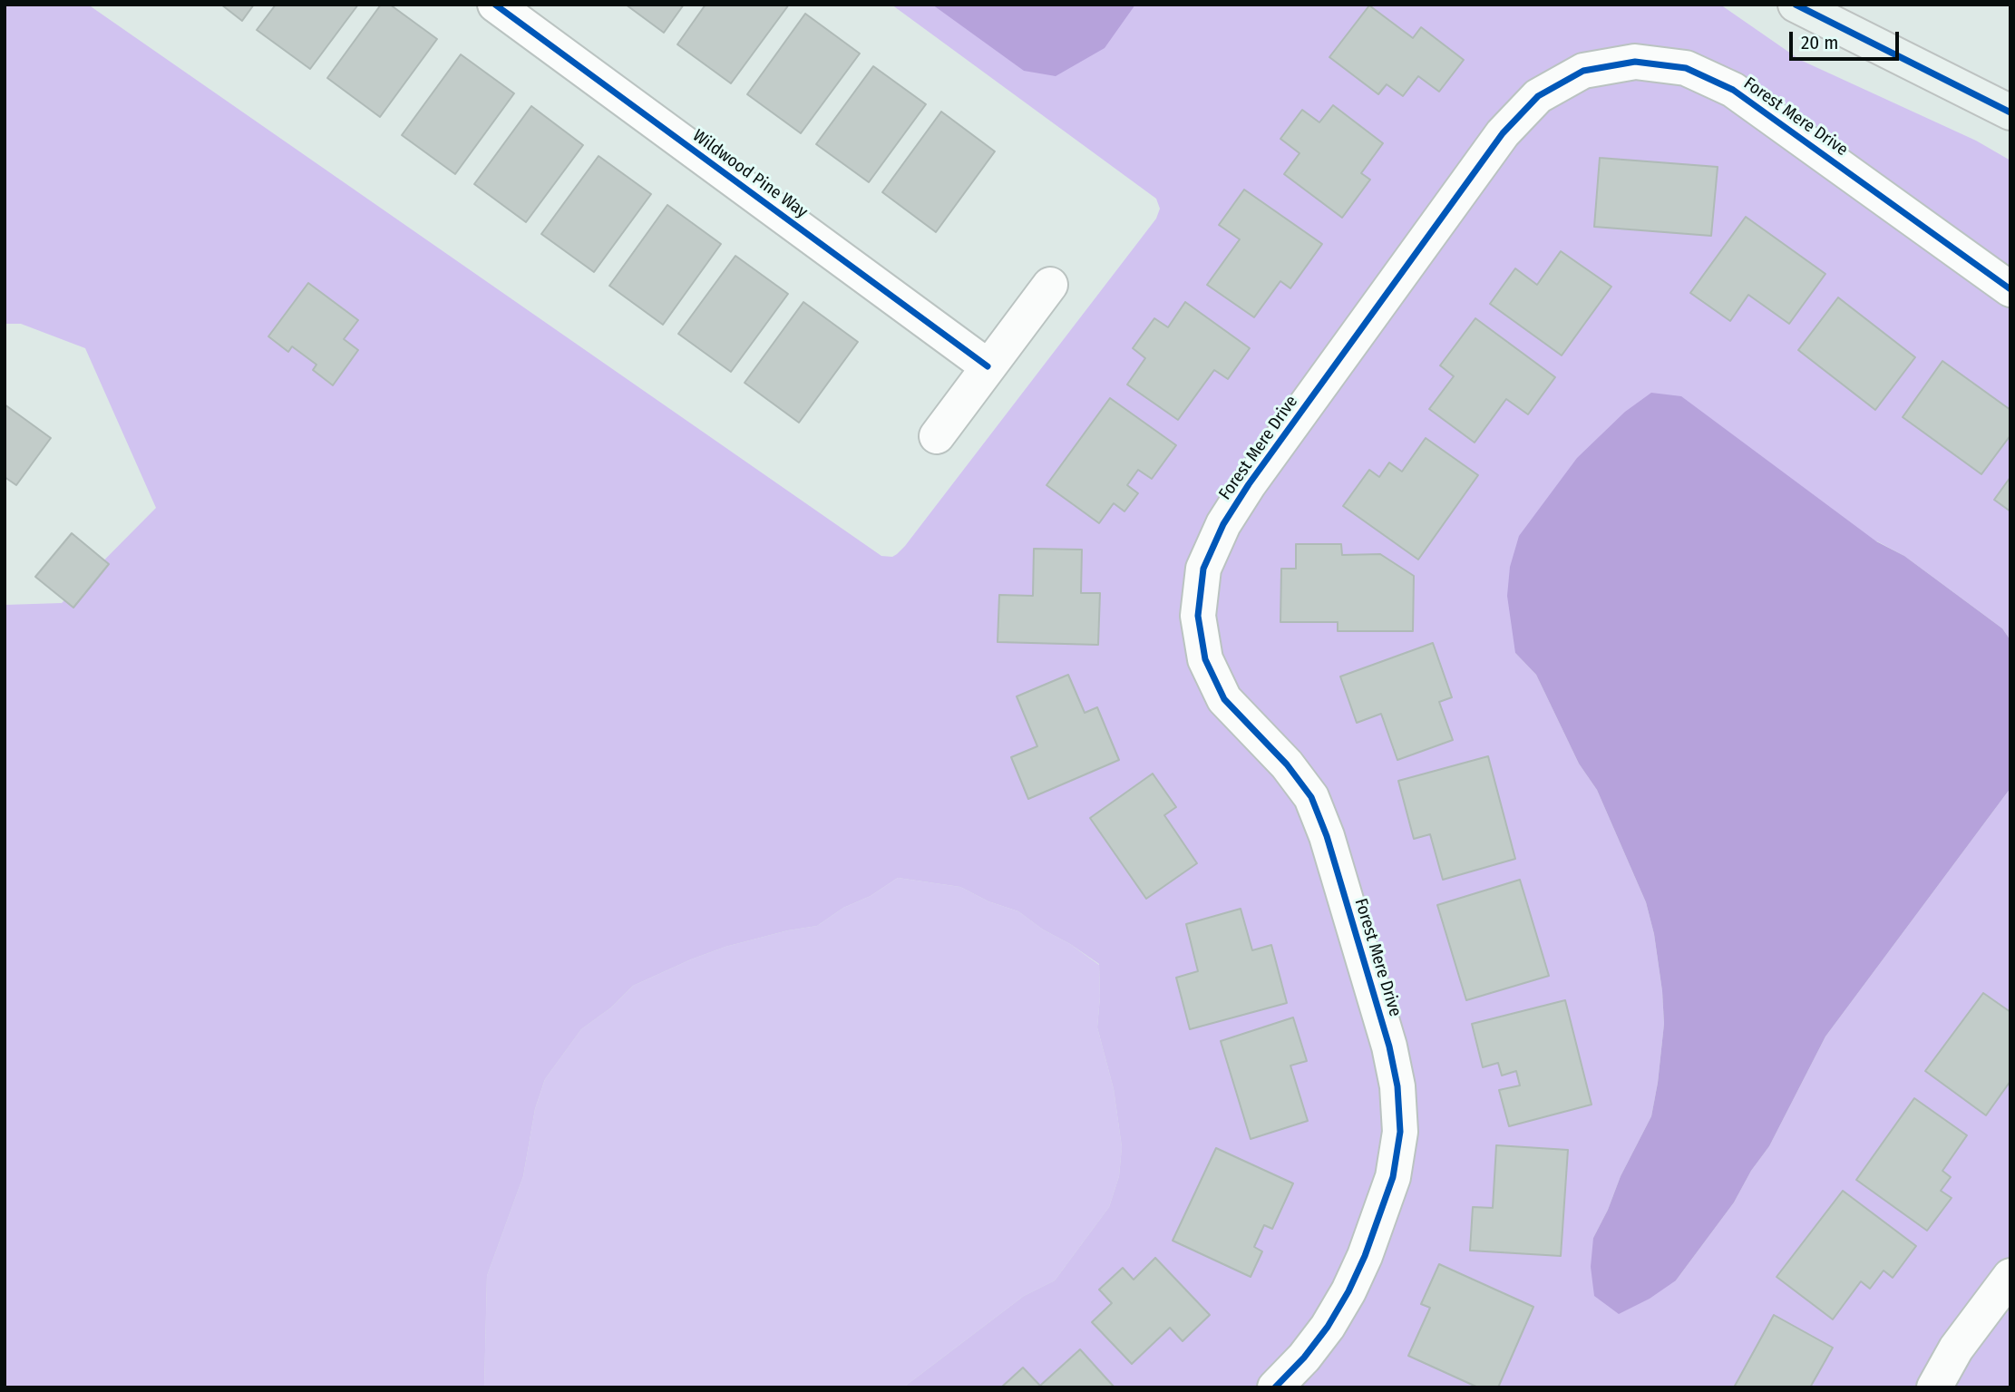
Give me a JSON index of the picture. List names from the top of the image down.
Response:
{
  "streets": {
    "street": ["Forest Mere Drive", "Wildwood Pine Way"]
  },
  "scale_bar": "20 m"
}
